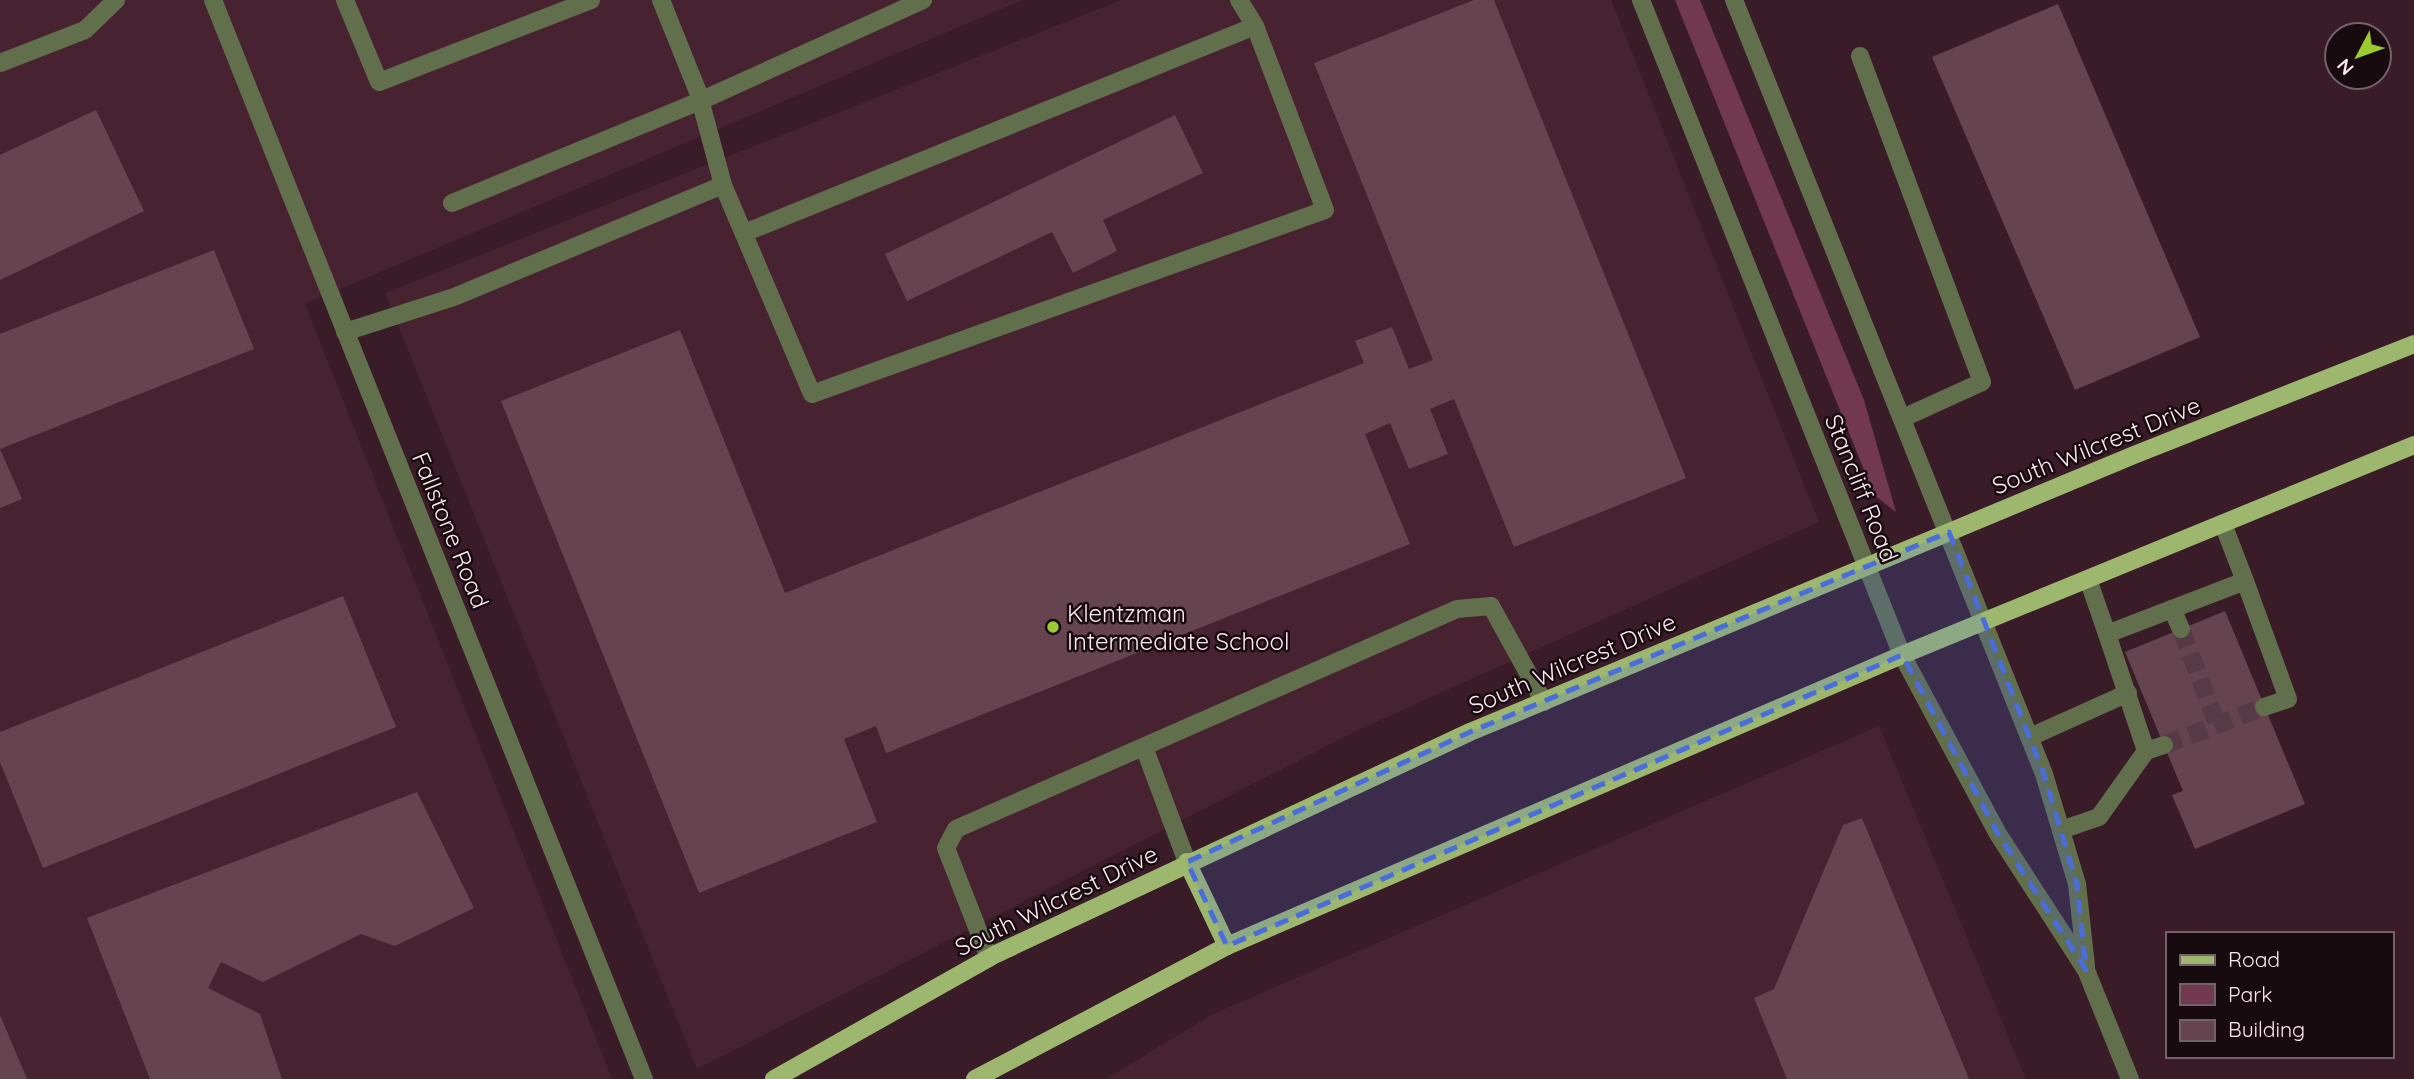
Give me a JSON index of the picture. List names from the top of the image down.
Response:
{
  "streets": {
    "main road": ["South Wilcrest Drive"],
    "street": ["Stancliff Road", "Fallstone Road"]
  },
  "crossings": [
    ["South Wilcrest Drive", "Stancliff Road"]
  ],
  "places": ["Klentzman Intermediate School"],
  "legend": ["Road", "Park", "Building"],
  "north": "bottom left"
}
